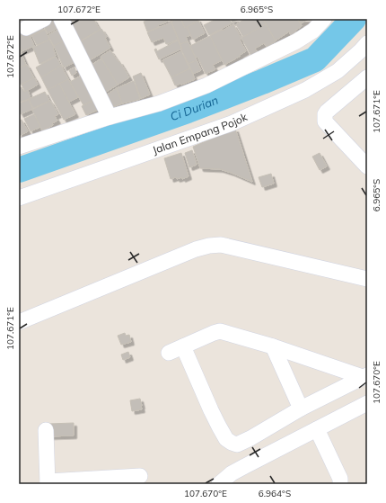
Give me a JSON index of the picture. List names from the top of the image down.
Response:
{
  "streets": {
    "street": ["Jalan Empang Pojok"]
  },
  "water": ["Ci Durian"],
  "coordinates": [
    "107.672°E",
    "6.965°S",
    "107.671°E",
    "107.670°E",
    "6.964°S"
  ]
}
